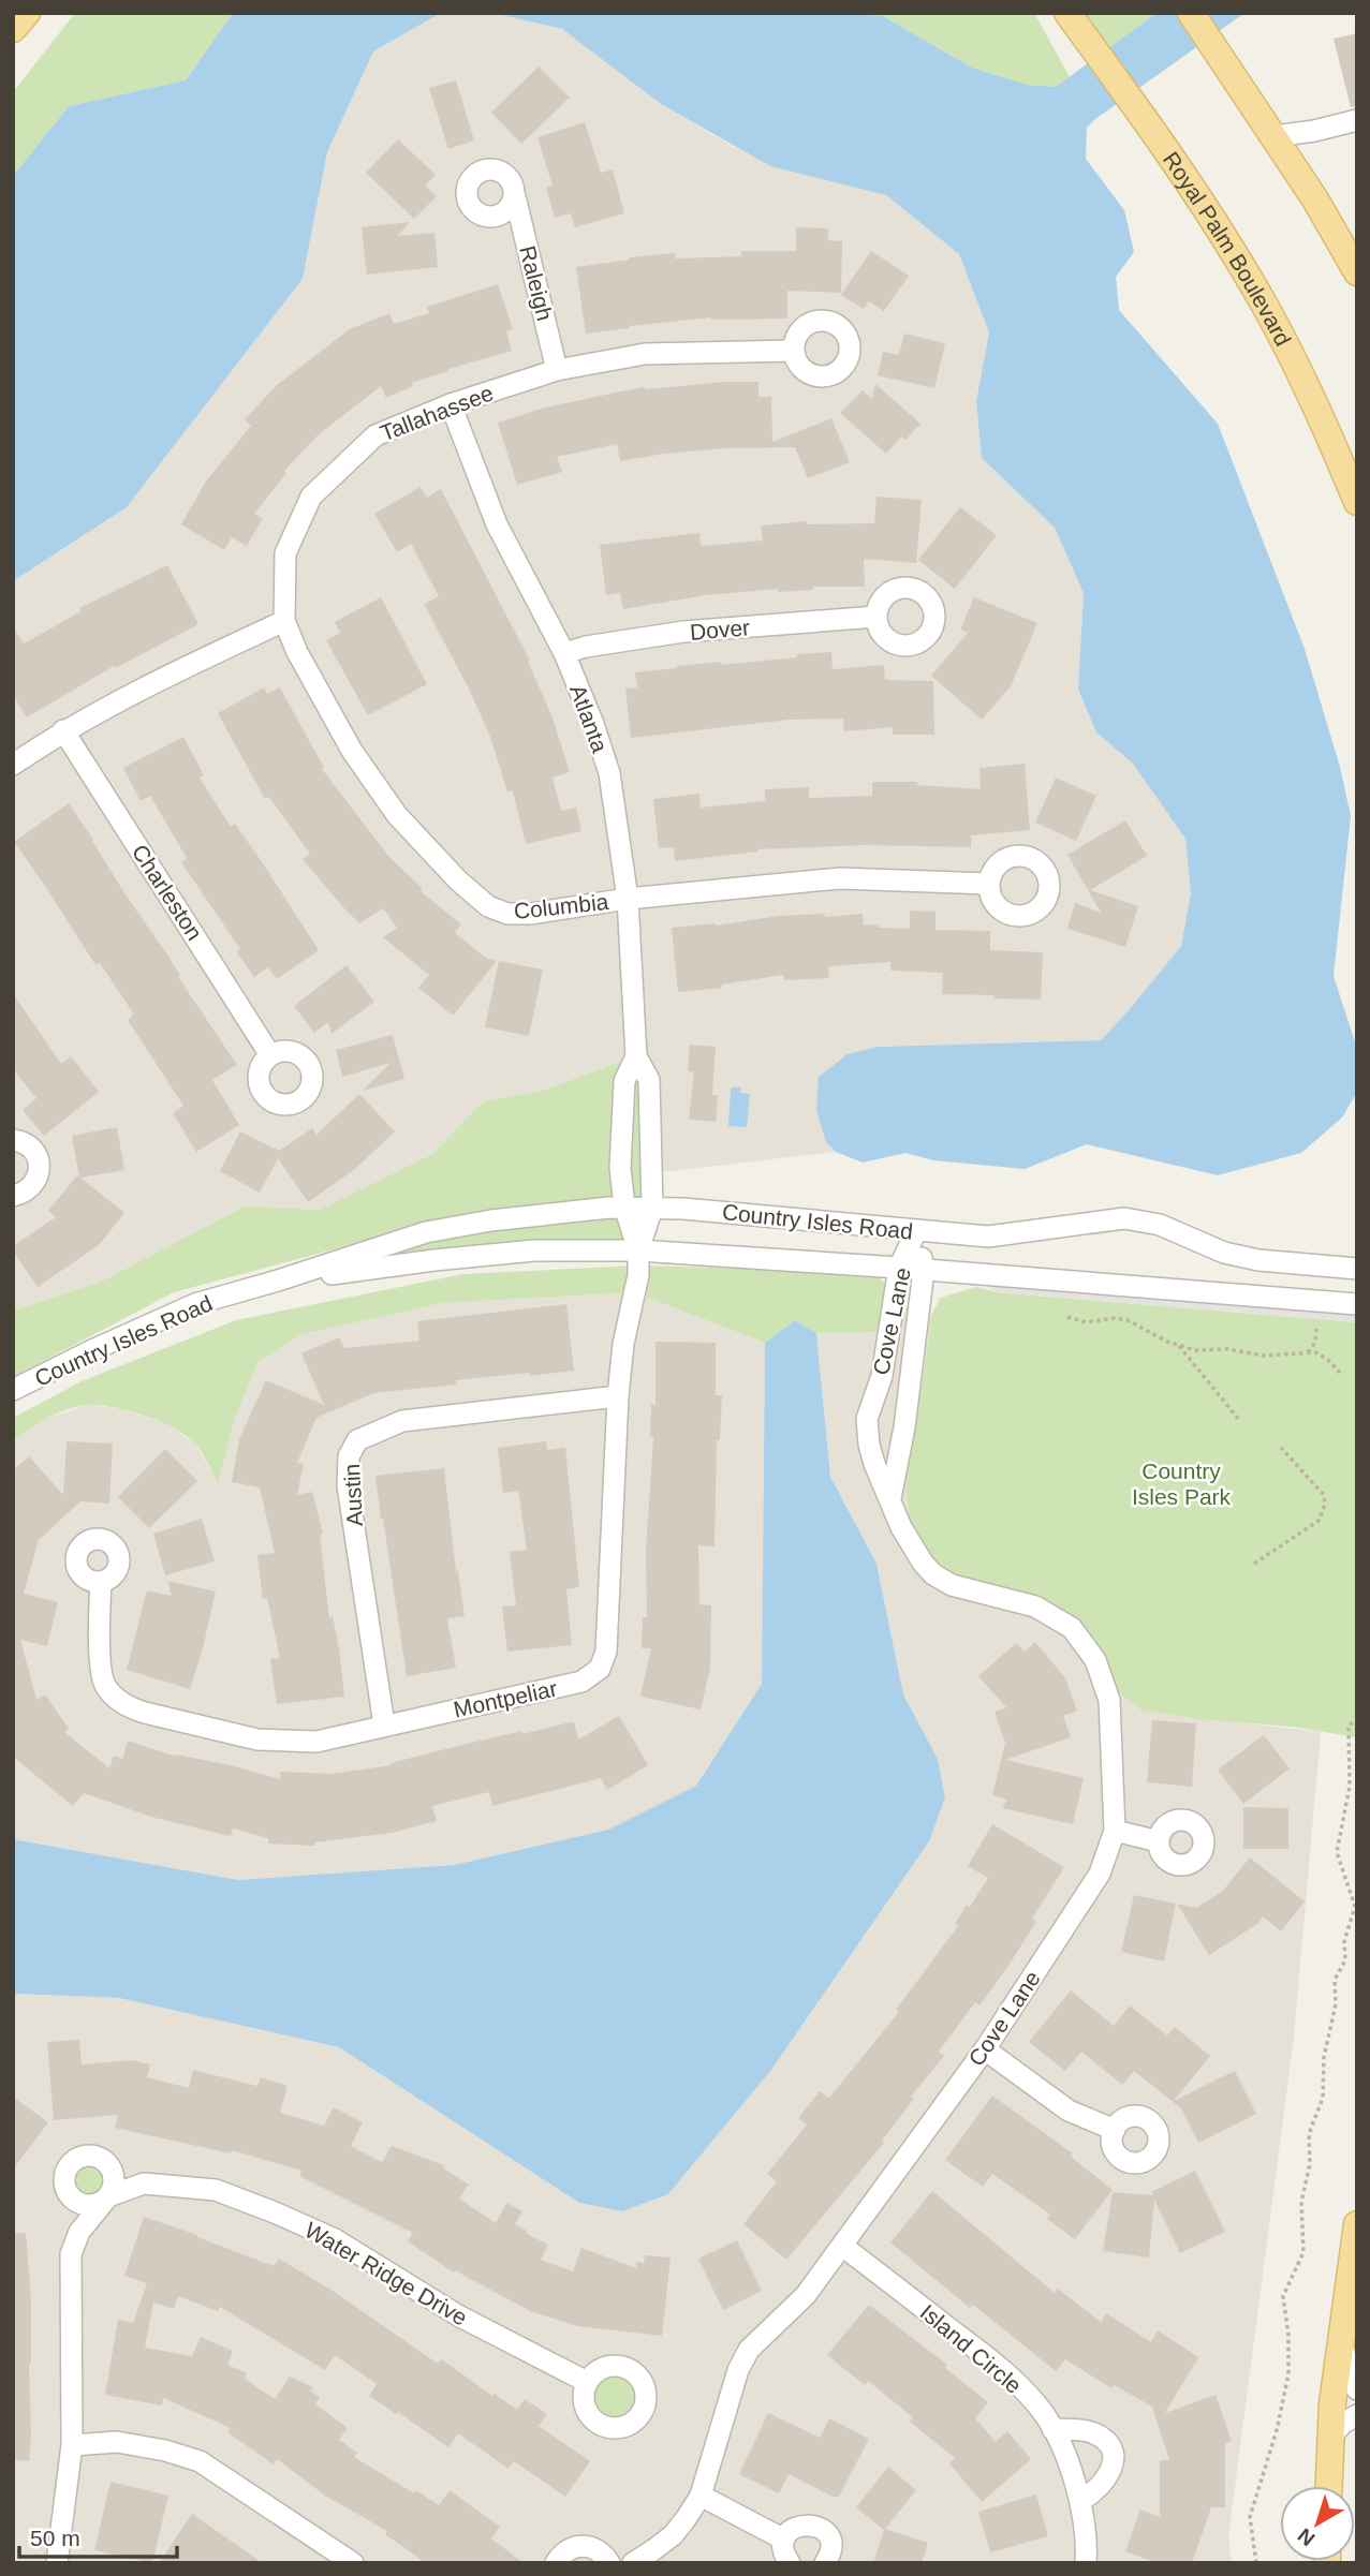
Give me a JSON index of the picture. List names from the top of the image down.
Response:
{
  "streets": {
    "main road": ["Royal Palm Boulevard"],
    "street": [
      "Raleigh",
      "Tallahassee",
      "Dover",
      "Atlanta",
      "Charleston",
      "Columbia",
      "Country Isles Road",
      "Cove Lane",
      "Austin",
      "Montpeliar",
      "Water Ridge Drive",
      "Island Circle"
    ]
  },
  "crossings": [
    ["Raleigh", "Tallahassee"],
    ["Tallahassee", "Atlanta"],
    ["Tallahassee", "Columbia"],
    ["Dover", "Atlanta"],
    ["Atlanta", "Columbia"],
    ["Atlanta", "Country Isles Road"],
    ["Atlanta", "Montpeliar"],
    ["Country Isles Road", "Cove Lane"],
    ["Country Isles Road", "Montpeliar"],
    ["Cove Lane", "Island Circle"],
    ["Austin", "Montpeliar"]
  ],
  "parks": ["Country Isles Park"],
  "scale_bar": "50 m",
  "north": "bottom left"
}
